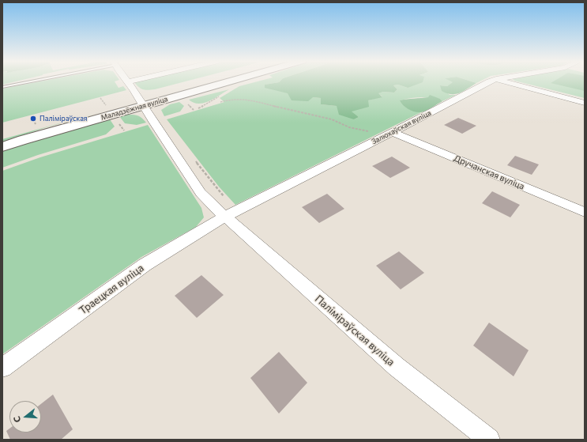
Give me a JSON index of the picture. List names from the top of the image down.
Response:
{
  "streets": {
    "main road": ["Маладзёжная вуліца"],
    "street": [
      "Залюхаўская вуліца",
      "Дручанская вуліца",
      "Траецкая вуліца",
      "Паліміраўская вуліца"
    ]
  },
  "crossings": [
    ["Маладзёжная вуліца", "Паліміраўская вуліца"],
    ["Залюхаўская вуліца", "Дручанская вуліца"],
    ["Залюхаўская вуліца", "Траецкая вуліца"],
    ["Залюхаўская вуліца", "Паліміраўская вуліца"],
    ["Траецкая вуліца", "Паліміраўская вуліца"]
  ],
  "places": ["Паліміраўская"],
  "north": "left"
}
